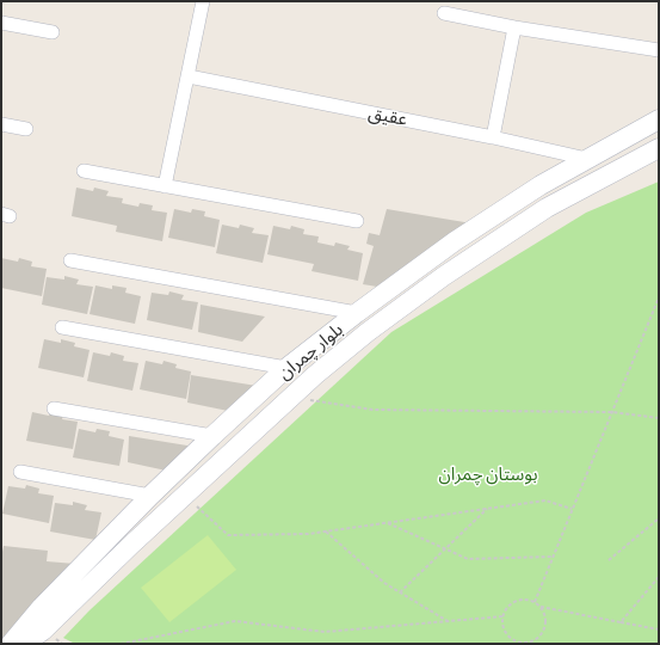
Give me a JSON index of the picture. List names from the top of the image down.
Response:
{
  "streets": {
    "main road": ["بلوار چمران"],
    "street": ["عقیق"]
  },
  "crossings": [
    ["عقیق", "بلوار چمران"]
  ],
  "parks": ["بوستان چمران"]
}
